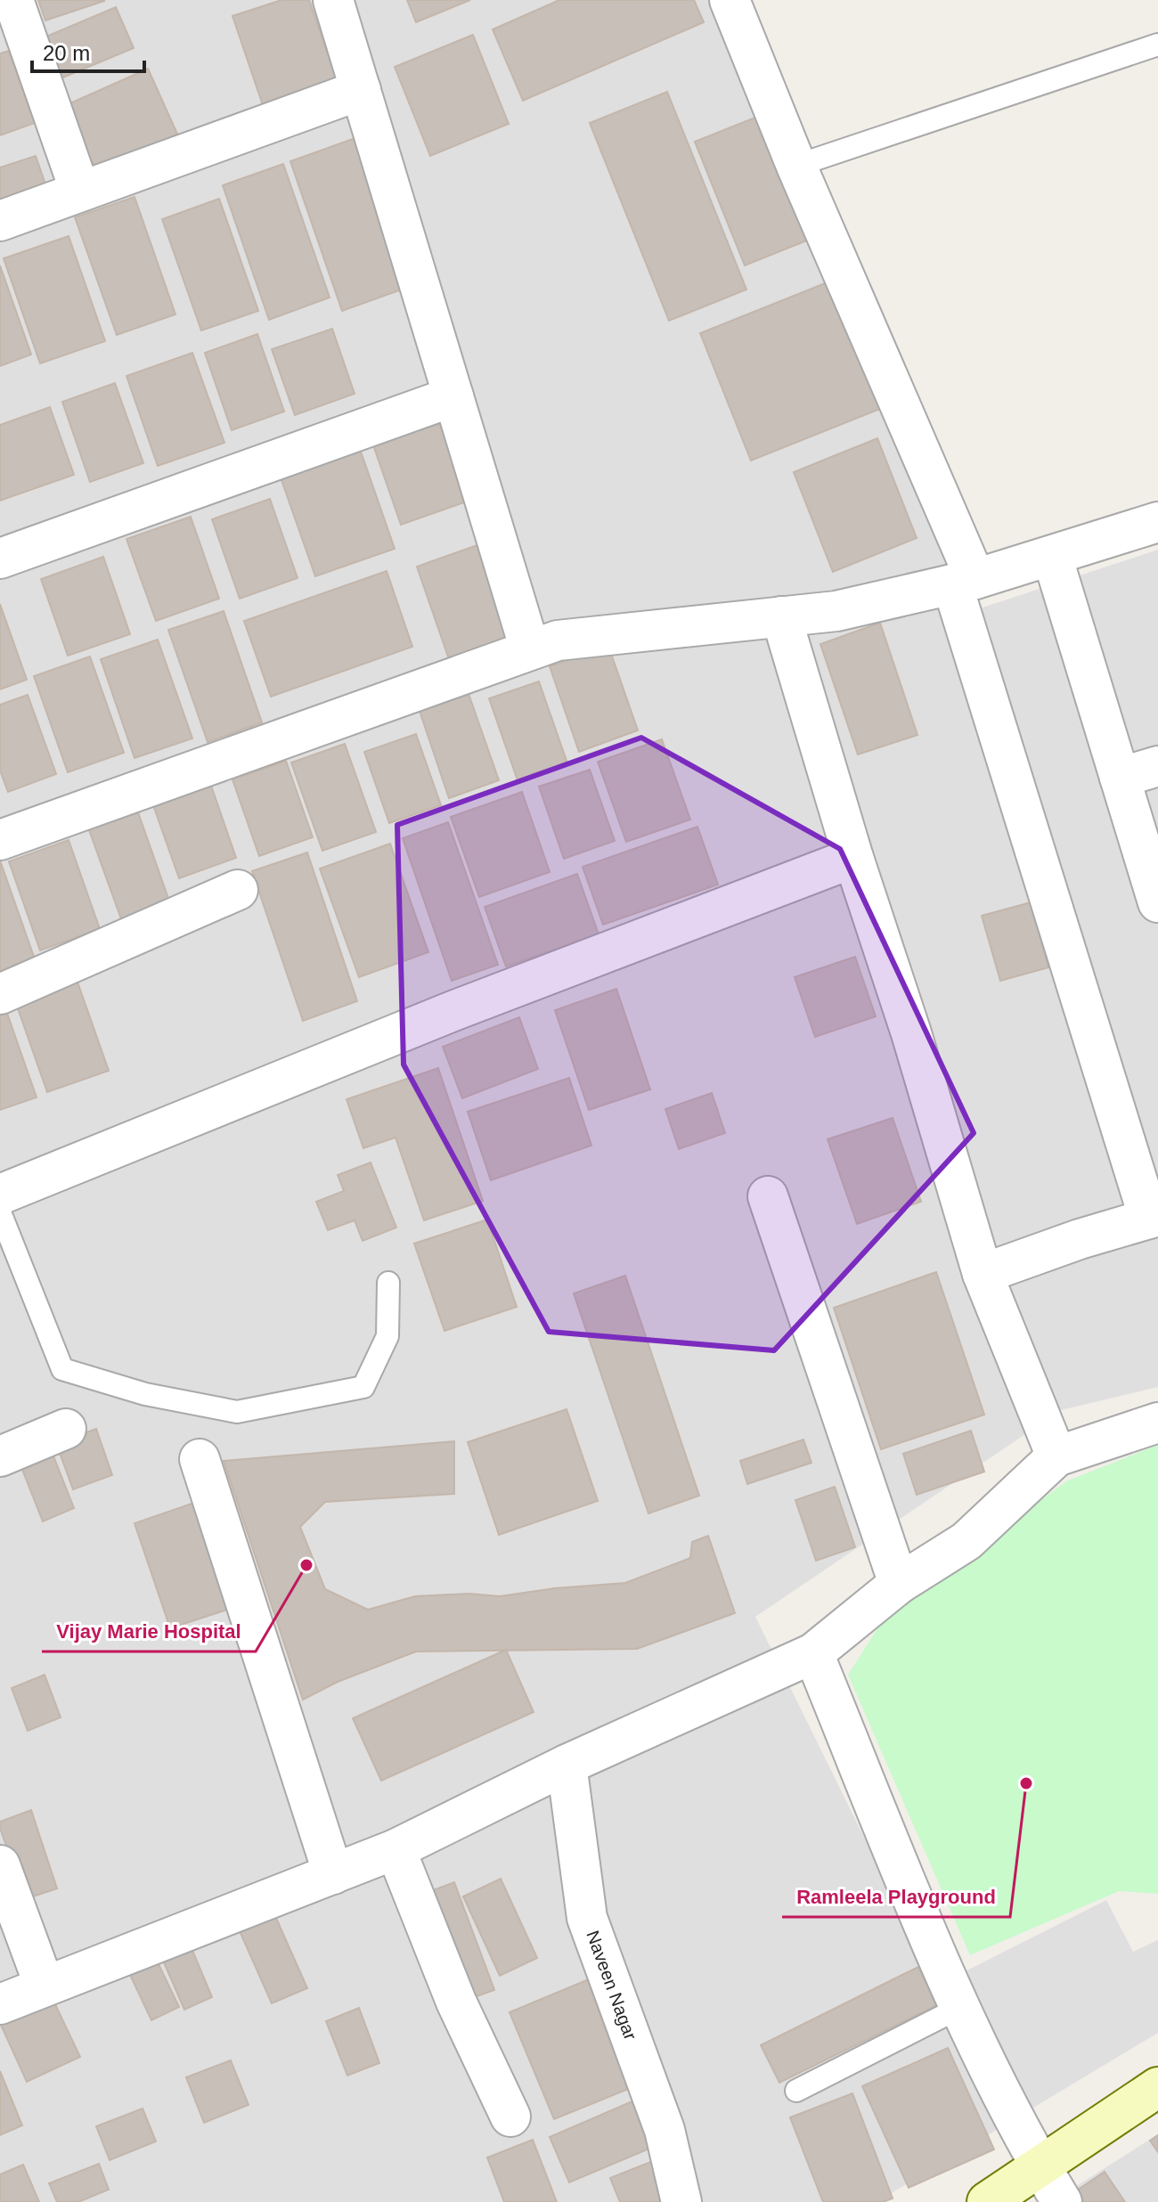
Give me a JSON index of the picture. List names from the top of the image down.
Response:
{
  "streets": {
    "street": ["Naveen Nagar"]
  },
  "places": ["Vijay Marie Hospital", "Ramleela Playground"],
  "scale_bar": "20 m"
}
